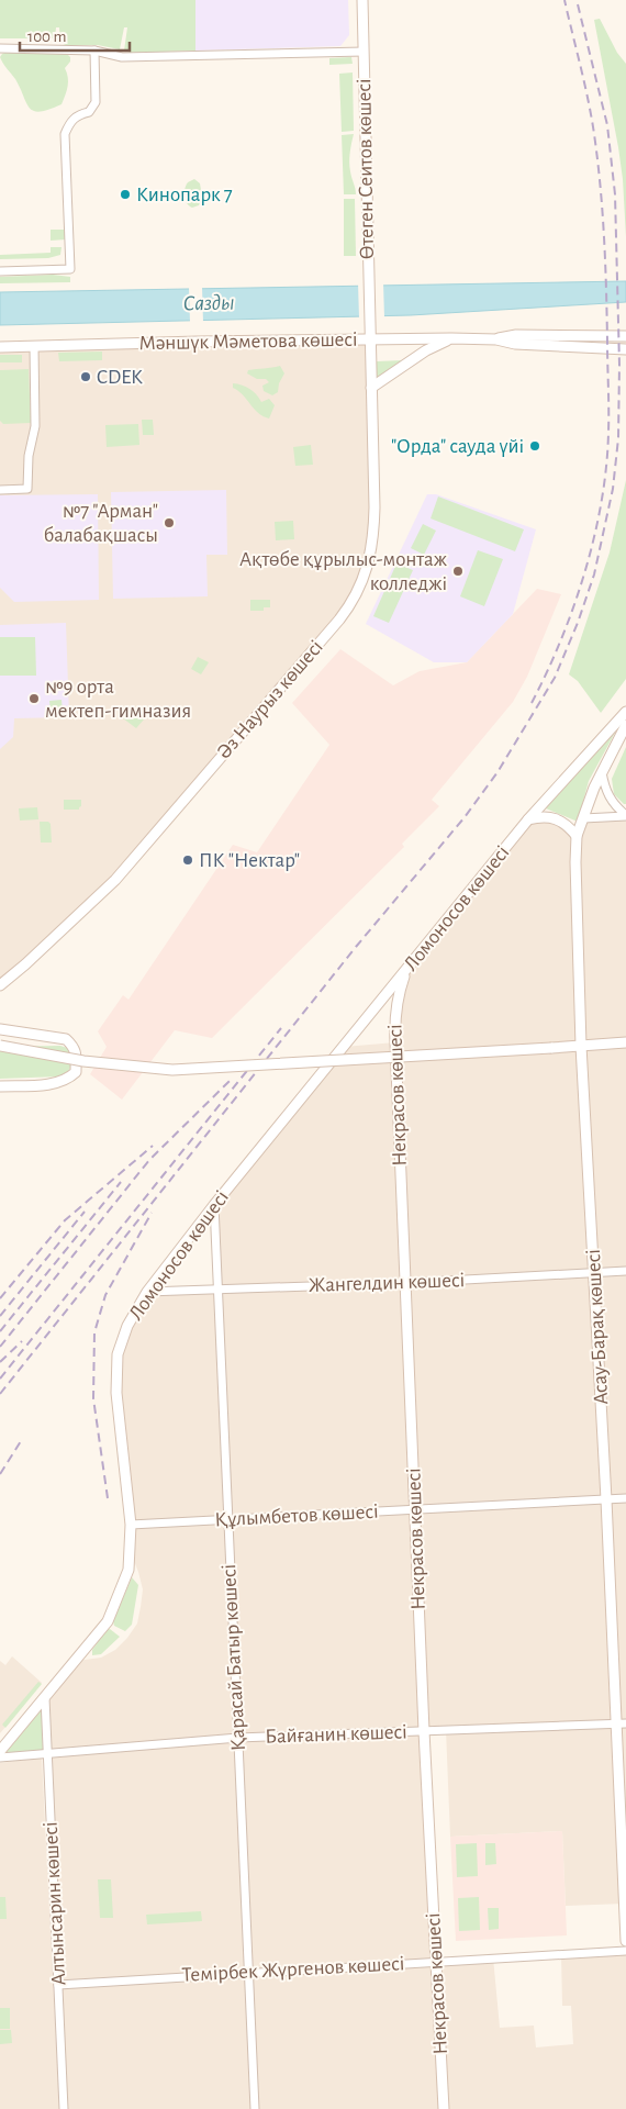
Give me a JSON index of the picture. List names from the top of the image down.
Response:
{
  "streets": {
    "main road": [
      "Өтеген Сеитов көшесі",
      "Мәншүк Мәметова көшесі",
      "Әз Наурыз көшесі",
      "Ломоносов көшесі",
      "Некрасов көшесі",
      "Асау-Барақ көшесі"
    ],
    "street": [
      "Жангелдин көшесі",
      "Құлымбетов көшесі",
      "Қарасай Батыр көшесі",
      "Байғанин көшесі",
      "Алтынсарин көшесі",
      "Темірбек Жүргенов көшесі"
    ]
  },
  "crossings": [
    ["Өтеген Сеитов көшесі", "Мәншүк Мәметова көшесі"],
    ["Өтеген Сеитов көшесі", "Әз Наурыз көшесі"],
    ["Мәншүк Мәметова көшесі", "Әз Наурыз көшесі"],
    ["Ломоносов көшесі", "Некрасов көшесі"],
    ["Ломоносов көшесі", "Жангелдин көшесі"],
    ["Ломоносов көшесі", "Құлымбетов көшесі"],
    ["Ломоносов көшесі", "Қарасай Батыр көшесі"],
    ["Ломоносов көшесі", "Алтынсарин көшесі"],
    ["Некрасов көшесі", "Жангелдин көшесі"],
    ["Некрасов көшесі", "Құлымбетов көшесі"],
    ["Некрасов көшесі", "Байғанин көшесі"],
    ["Некрасов көшесі", "Темірбек Жүргенов көшесі"],
    ["Жангелдин көшесі", "Асау-Барақ көшесі"],
    ["Жангелдин көшесі", "Қарасай Батыр көшесі"],
    ["Асау-Барақ көшесі", "Құлымбетов көшесі"],
    ["Асау-Барақ көшесі", "Байғанин көшесі"],
    ["Құлымбетов көшесі", "Қарасай Батыр көшесі"],
    ["Қарасай Батыр көшесі", "Байғанин көшесі"],
    ["Қарасай Батыр көшесі", "Темірбек Жүргенов көшесі"],
    ["Байғанин көшесі", "Алтынсарин көшесі"],
    ["Алтынсарин көшесі", "Темірбек Жүргенов көшесі"]
  ],
  "water": ["Сазды"],
  "places": [
    "Кинопарк 7",
    "CDEK",
    "\"Орда\" сауда үйі",
    "№7 \"Арман\" балабақшасы",
    "Ақтөбе құрылыс-монтаж колледжі",
    "№9 орта мектеп-гимназия",
    "ПК \"Нектар\""
  ],
  "scale_bar": "100 m"
}
